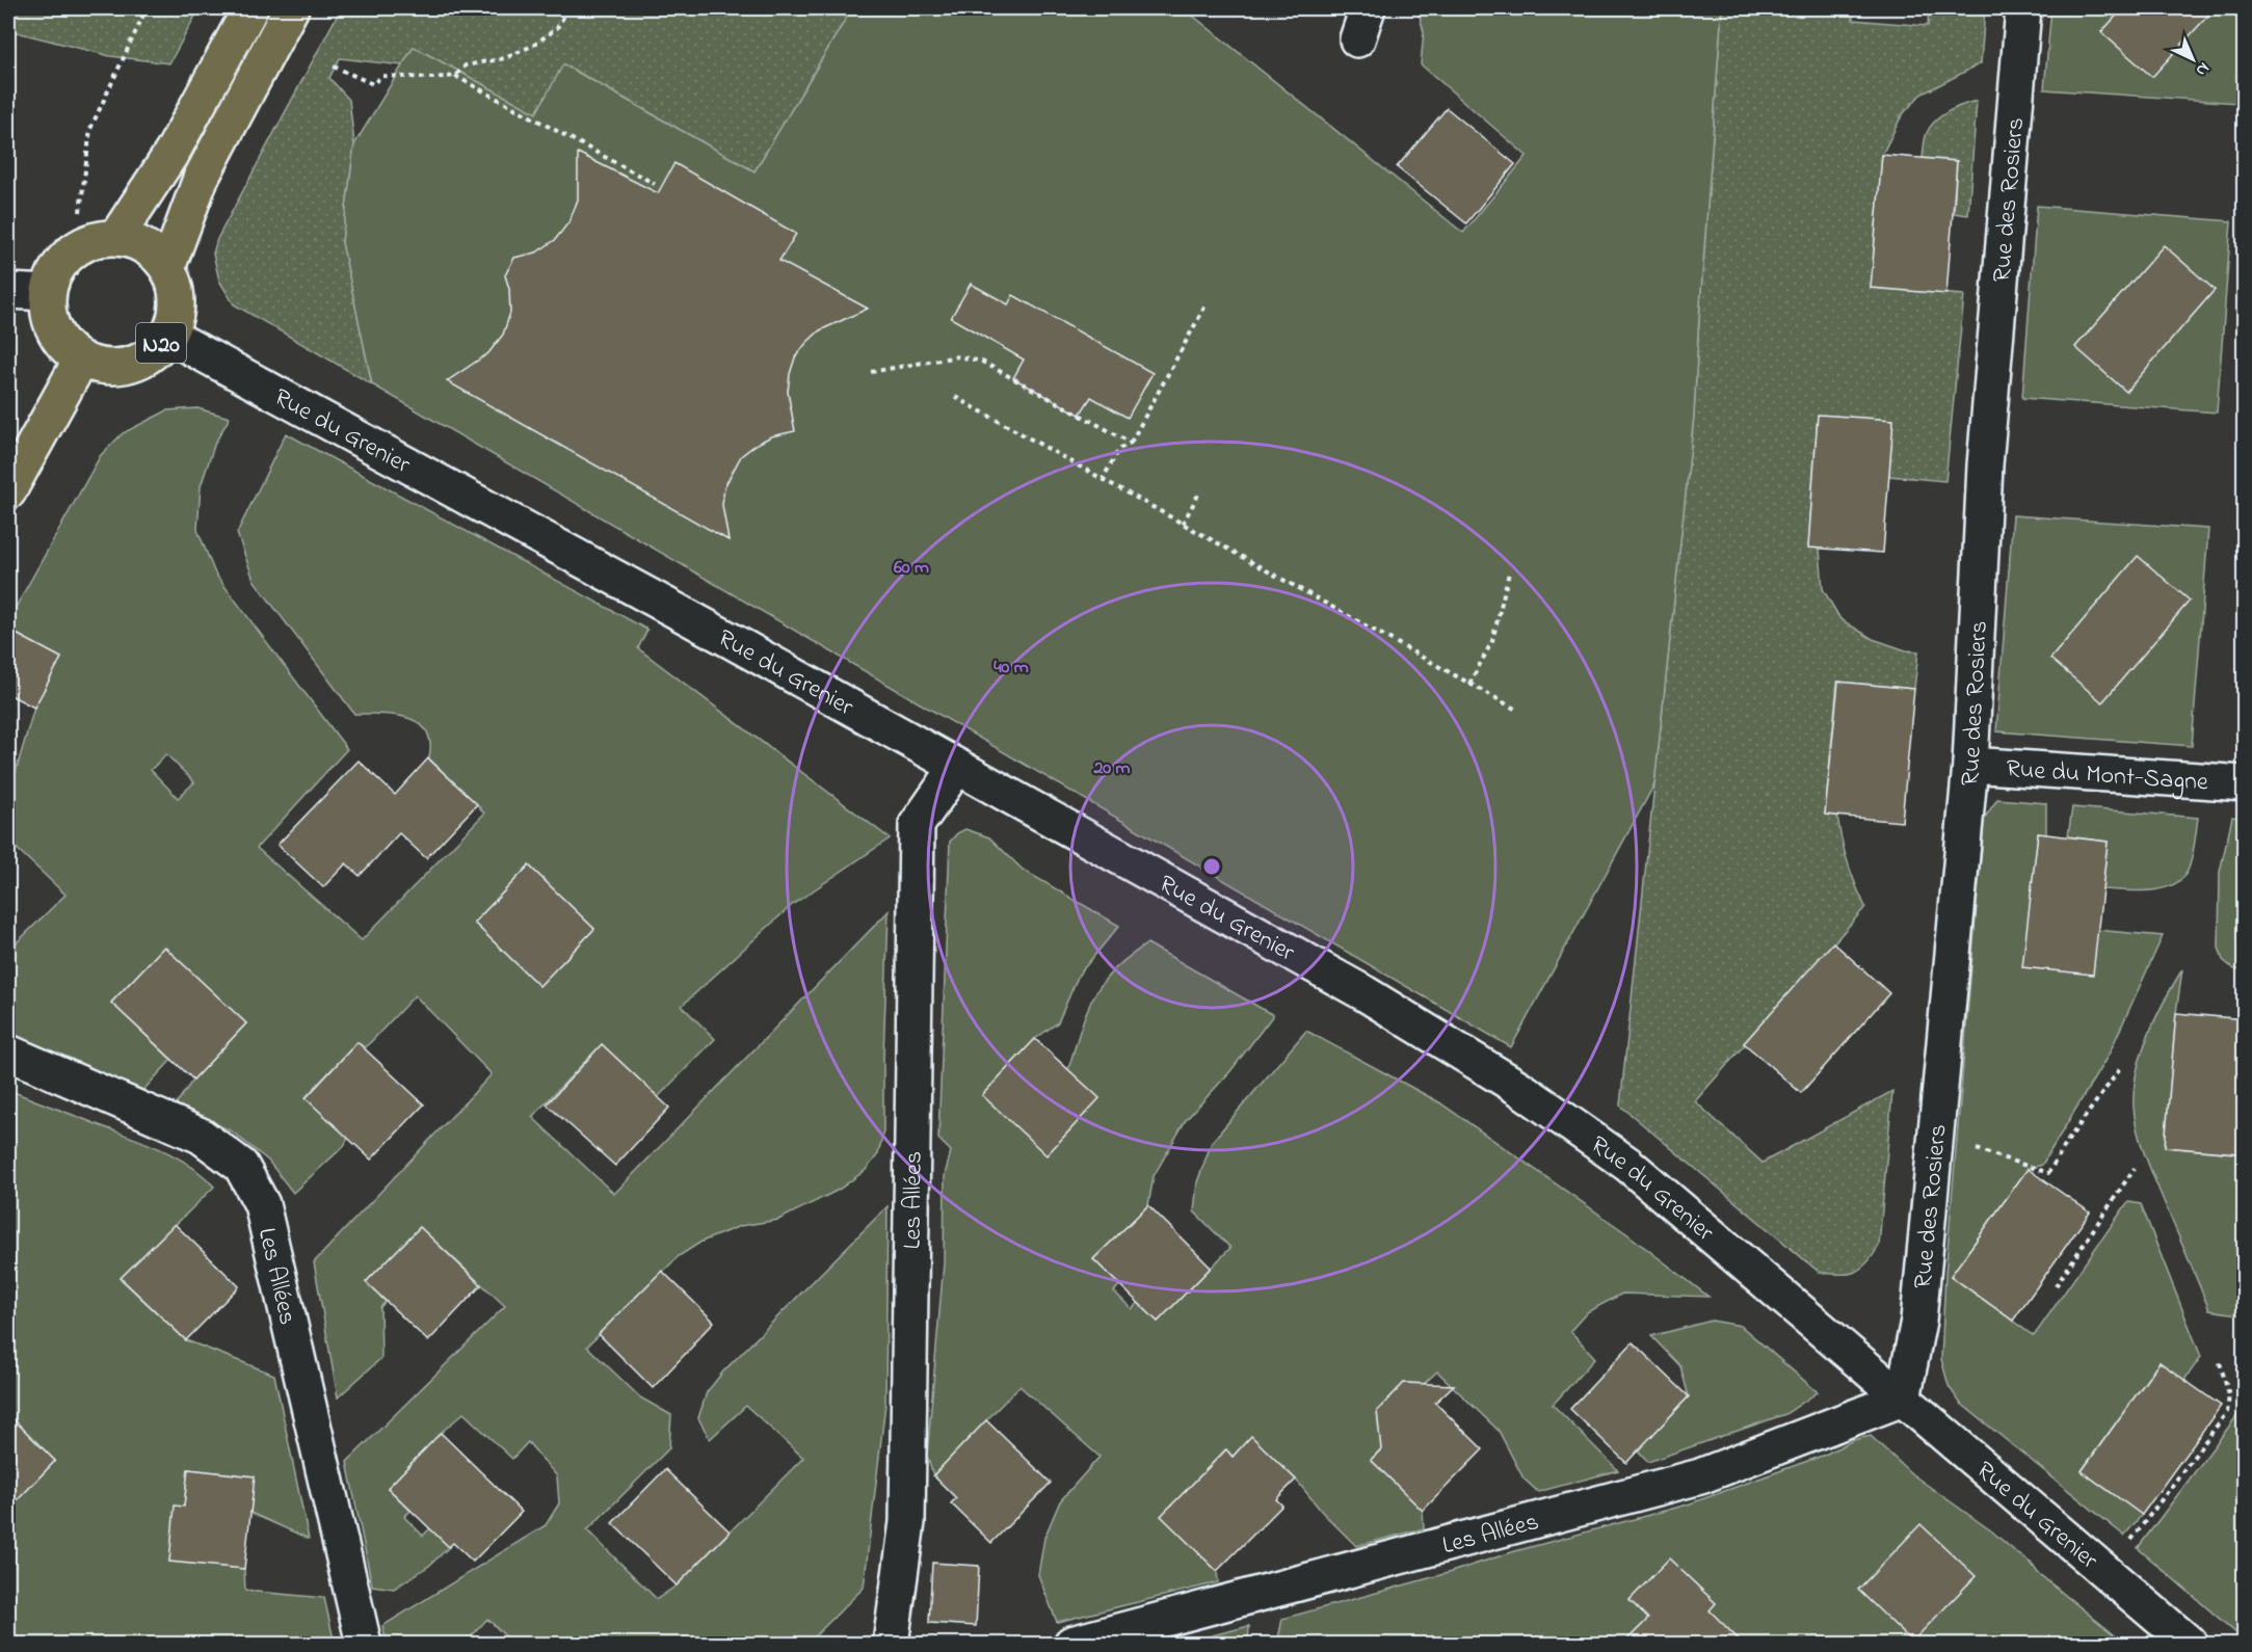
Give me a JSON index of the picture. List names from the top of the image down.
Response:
{
  "streets": {
    "main road": ["N20"],
    "street": [
      "Rue des Rosiers",
      "Rue du Grenier",
      "Rue du Mont-Sagne",
      "Les Allées"
    ]
  },
  "crossings": [
    ["Rue des Rosiers", "Rue du Grenier"],
    ["Rue des Rosiers", "Rue du Mont-Sagne"],
    ["Rue des Rosiers", "Les Allées"],
    ["N20", "Rue du Grenier"],
    ["Rue du Grenier", "Les Allées"]
  ],
  "north": "bottom right",
  "rings": ["60 m", "40 m", "20 m"]
}
